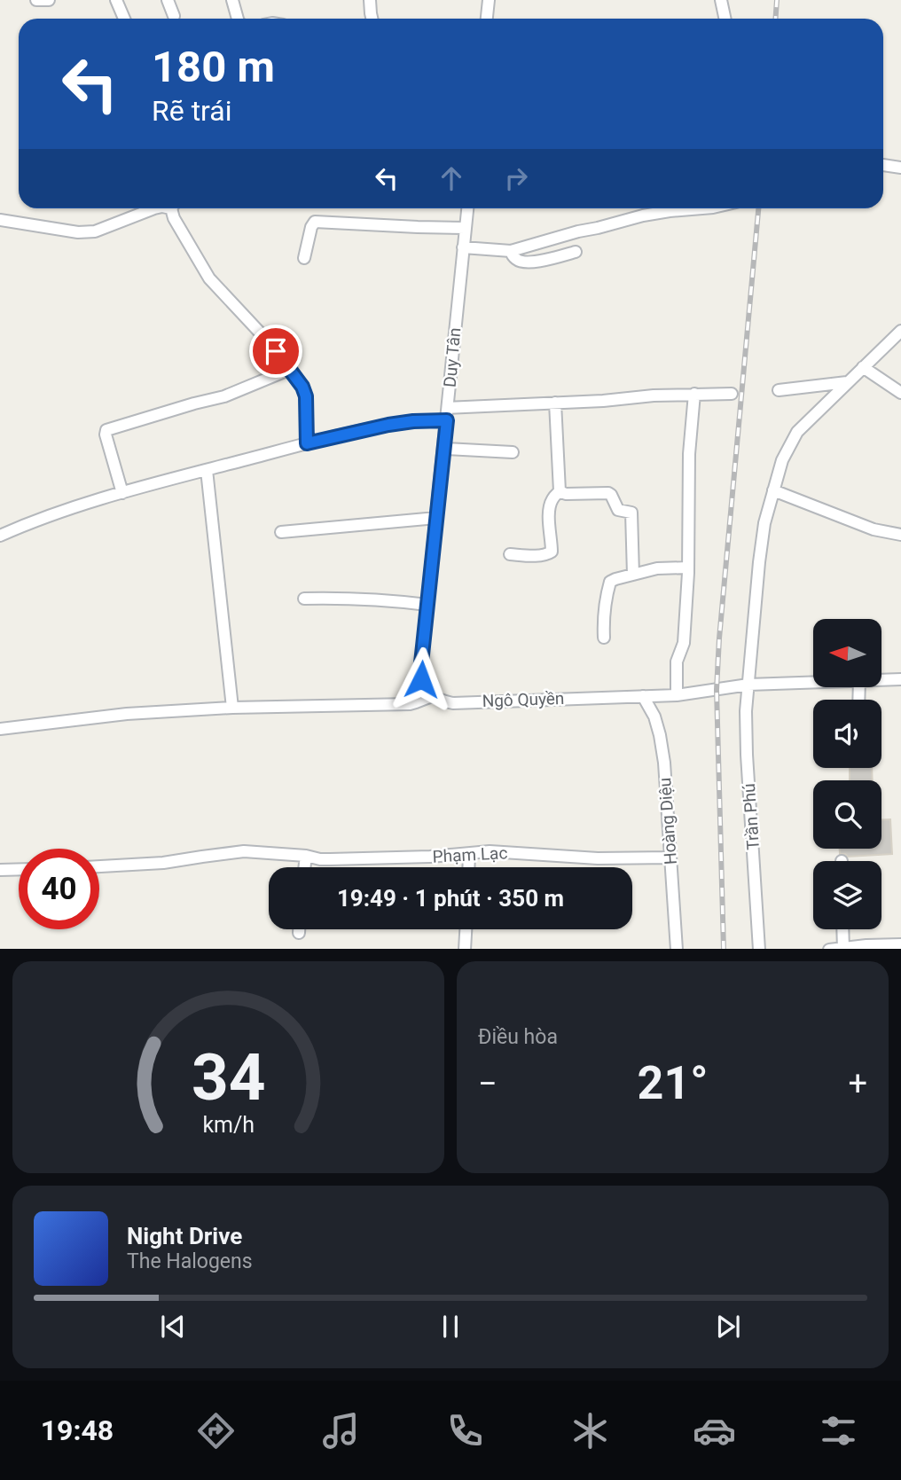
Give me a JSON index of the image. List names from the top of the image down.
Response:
{
  "streets": {
    "street": [
      "Duy Tân",
      "Ngô Quyền",
      "Trần Phú",
      "Hoàng Diệu",
      "Phạm Lạc"
    ]
  },
  "crossings": [
    ["Duy Tân", "Ngô Quyền"],
    ["Ngô Quyền", "Trần Phú"],
    ["Ngô Quyền", "Hoàng Diệu"],
    ["Hoàng Diệu", "Phạm Lạc"]
  ],
  "north": "left",
  "page": {
    "turn": ["180 m", "Rẽ trái"],
    "limit": "40",
    "trip": "19:49 · 1 phút · 350 m",
    "tile": "Điều hòa",
    "heat": ["−", "21°", "+"],
    "song": ["Night Drive", "The Halogens"],
    "tabs": "19:48",
    "gauge": ["34", "km/h"]
  }
}
